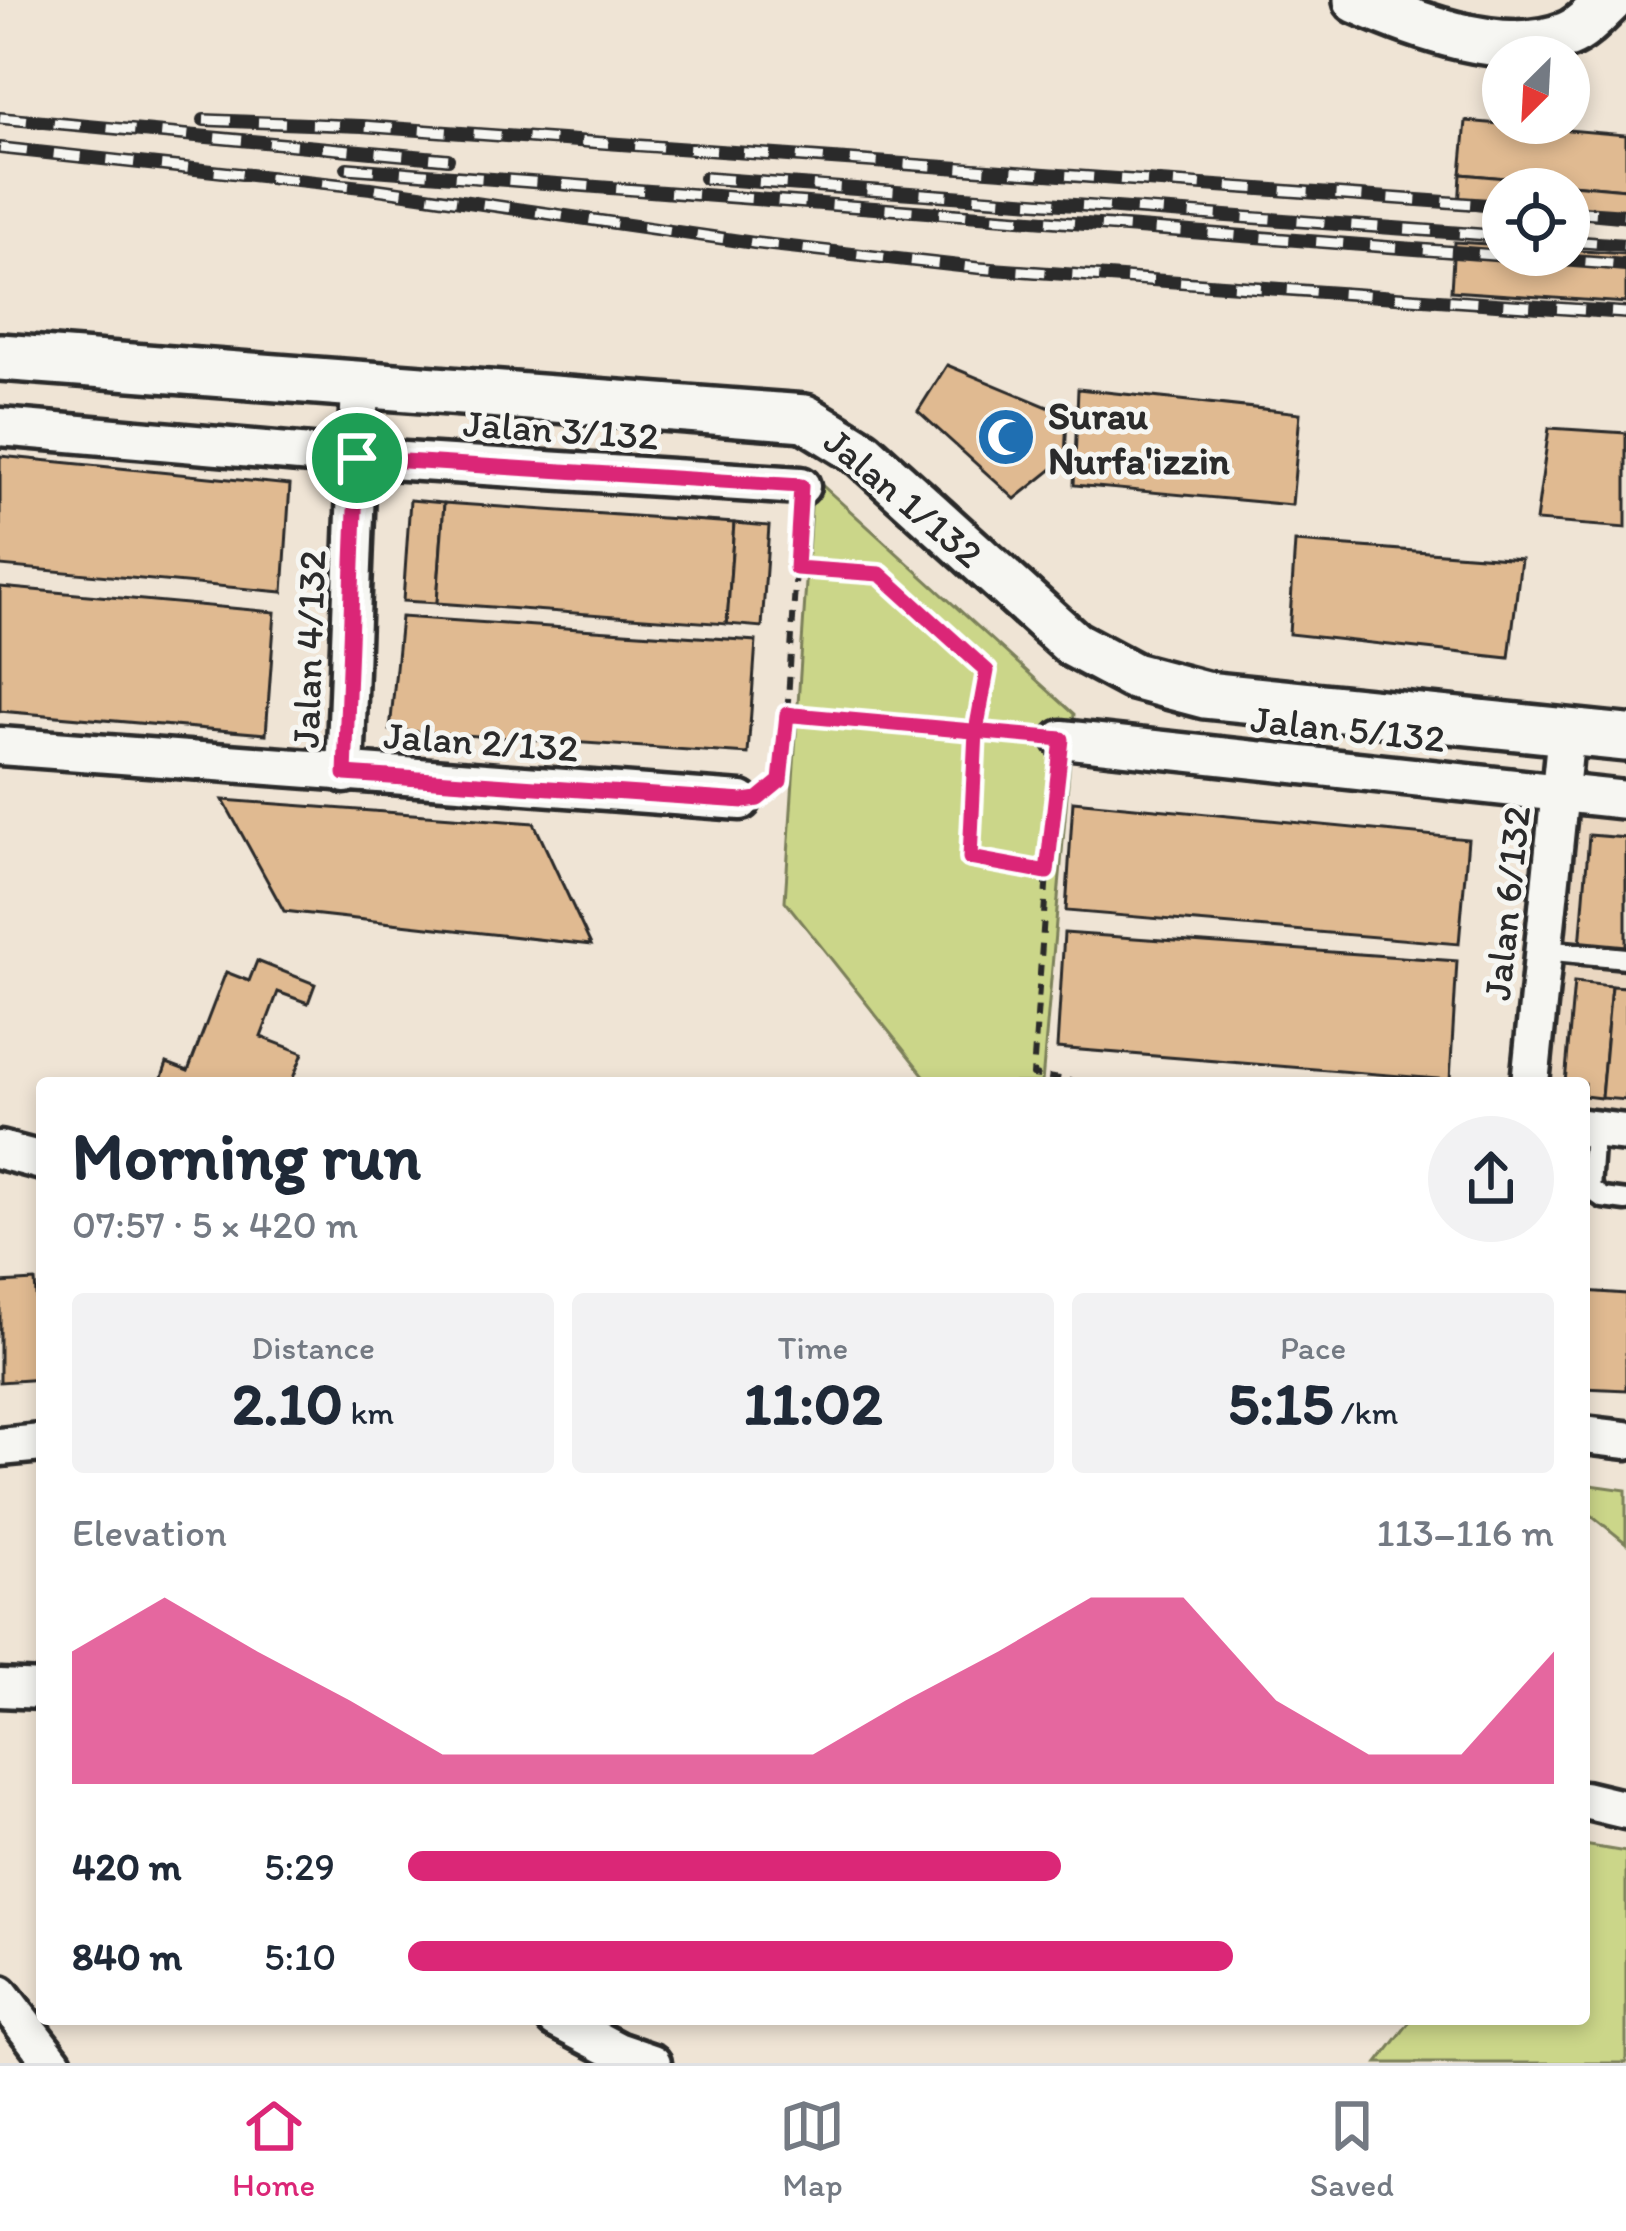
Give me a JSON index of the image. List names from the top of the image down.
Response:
{
  "streets": {
    "street": [
      "Jalan 3/132",
      "Jalan 1/132",
      "Jalan 4/132",
      "Jalan 5/132",
      "Jalan 2/132",
      "Jalan 6/132"
    ]
  },
  "crossings": [
    ["Jalan 3/132", "Jalan 4/132"],
    ["Jalan 1/132", "Jalan 4/132"],
    ["Jalan 1/132", "Jalan 6/132"],
    ["Jalan 4/132", "Jalan 2/132"],
    ["Jalan 5/132", "Jalan 6/132"]
  ],
  "places": {
    "mosque": ["Surau Nurfa'izzin"]
  },
  "north": "bottom left",
  "page": {
    "heading": ["Morning run", "07:57 · 5 × 420 m"],
    "stats": [
      ["Distance", "2.10 km"],
      ["Time", "11:02"],
      ["Pace", "5:15 /km"]
    ],
    "chart": ["Elevation", "113–116 m"],
    "list": [
      {
        "name": "420 m",
        "note": "5:29"
      },
      {
        "name": "840 m",
        "note": "5:10"
      }
    ],
    "tabs": ["Home", "Map", "Saved"]
  }
}
